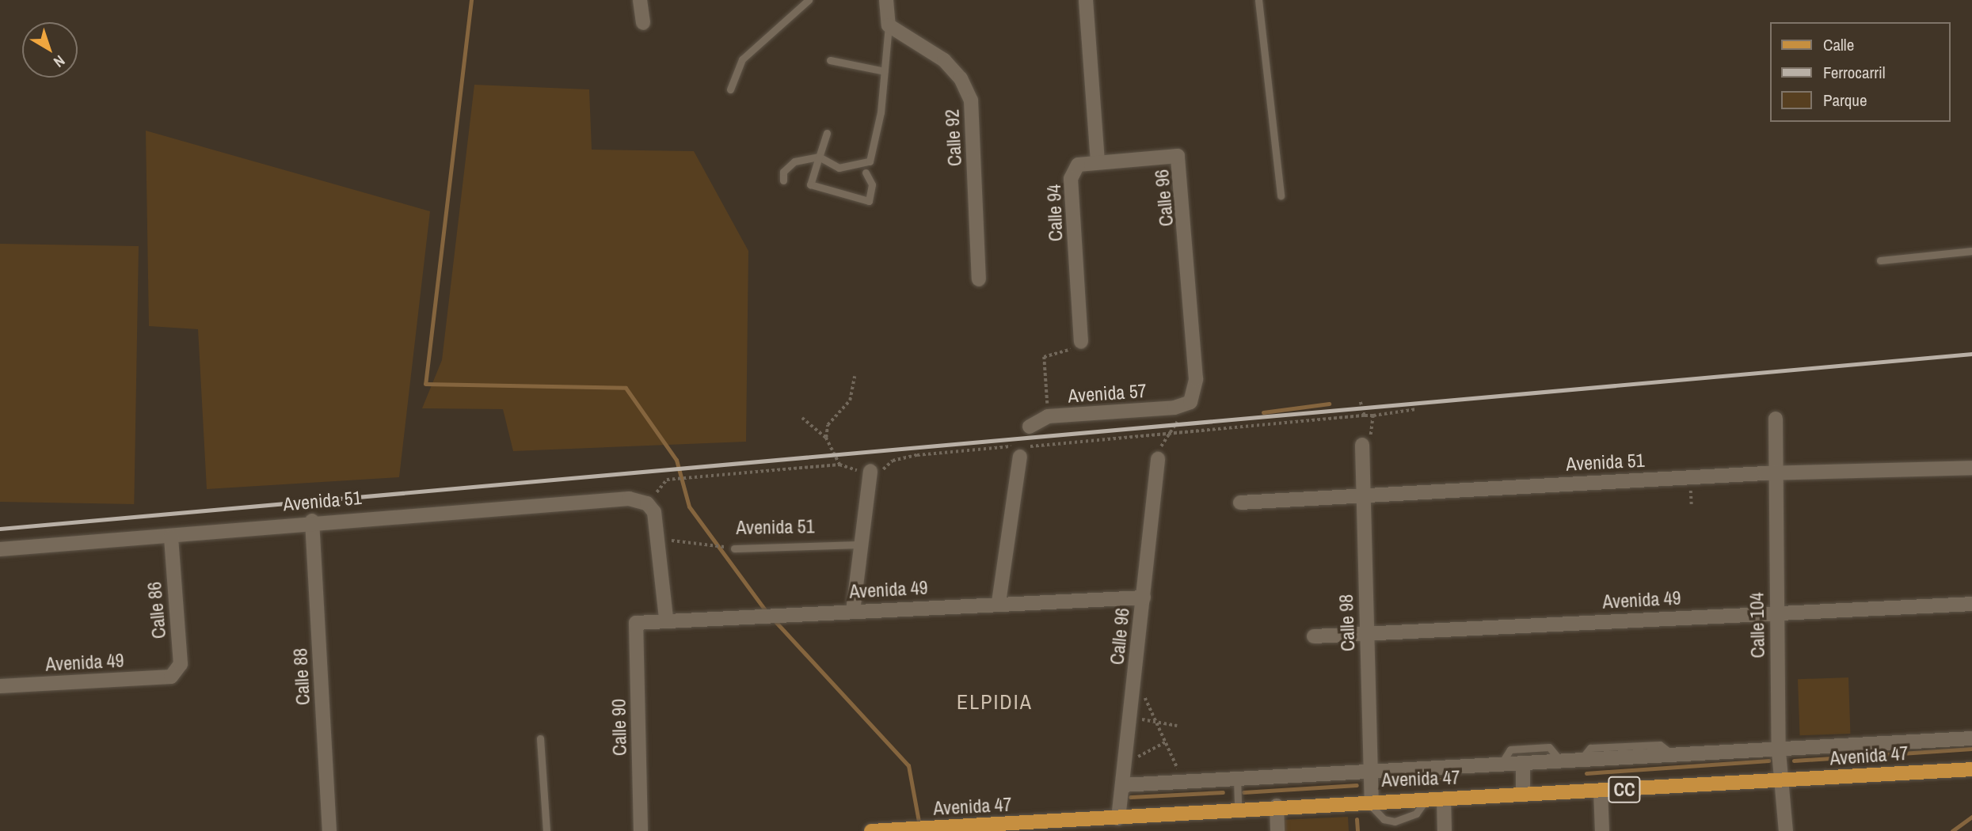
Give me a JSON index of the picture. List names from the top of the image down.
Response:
{
  "streets": {
    "main road": ["Avenida 47", "CC"],
    "street": [
      "Calle 92",
      "Calle 96",
      "Calle 94",
      "Avenida 57",
      "Avenida 51",
      "Avenida 49",
      "Calle 86",
      "Calle 98",
      "Calle 104",
      "Calle 88",
      "Calle 90"
    ]
  },
  "crossings": [
    ["Calle 96", "Calle 94"],
    ["Calle 96", "Avenida 57"],
    ["Calle 96", "Avenida 49"],
    ["Calle 96", "Avenida 47"],
    ["Avenida 51", "Calle 86"],
    ["Avenida 51", "Calle 98"],
    ["Avenida 51", "Calle 104"],
    ["Avenida 51", "Calle 88"],
    ["Avenida 49", "Calle 86"],
    ["Avenida 49", "Calle 98"],
    ["Avenida 49", "Calle 104"],
    ["Avenida 49", "Calle 90"],
    ["Calle 98", "Avenida 47"],
    ["Calle 104", "Avenida 47"]
  ],
  "districts": ["ELPIDIA"],
  "legend": ["Calle", "Ferrocarril", "Parque"],
  "north": "bottom right"
}
